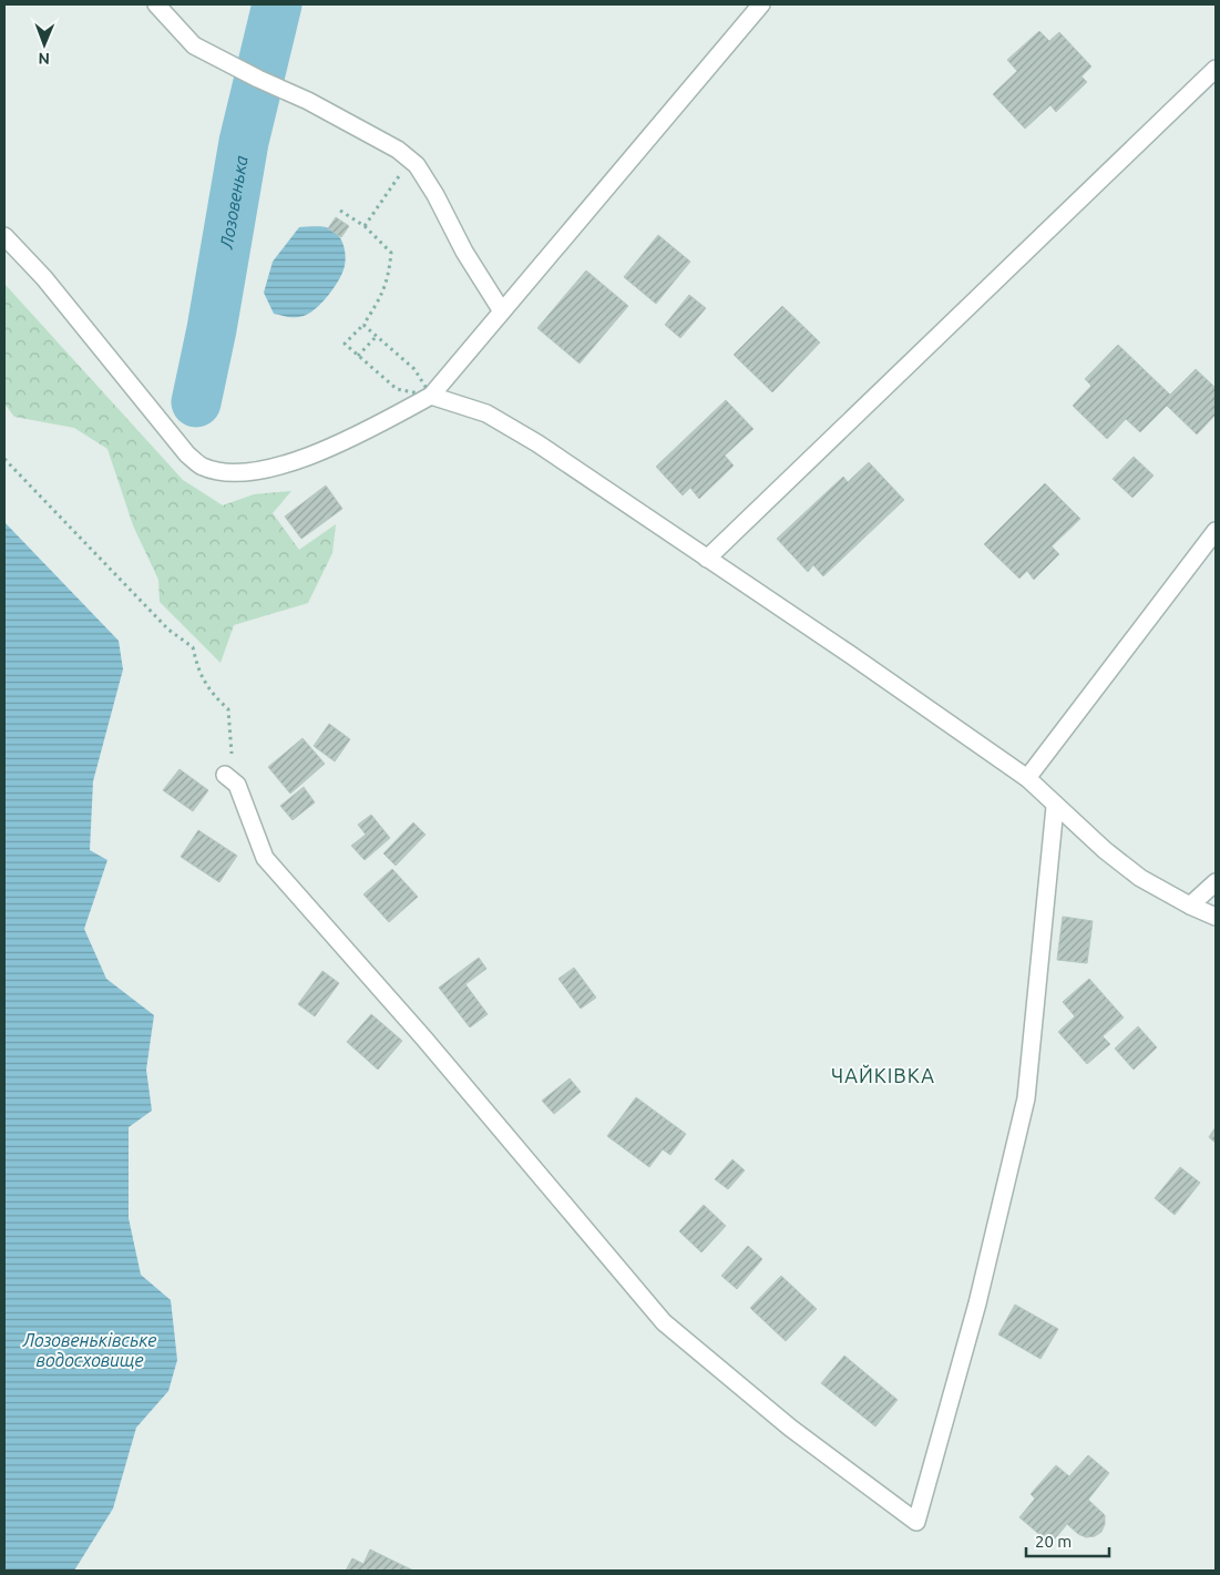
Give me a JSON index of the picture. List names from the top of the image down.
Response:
{
  "districts": ["ЧАЙКІВКА"],
  "water": ["Лозовенька", "Лозовеньківське водосховище"],
  "scale_bar": "20 m",
  "north": "bottom"
}
